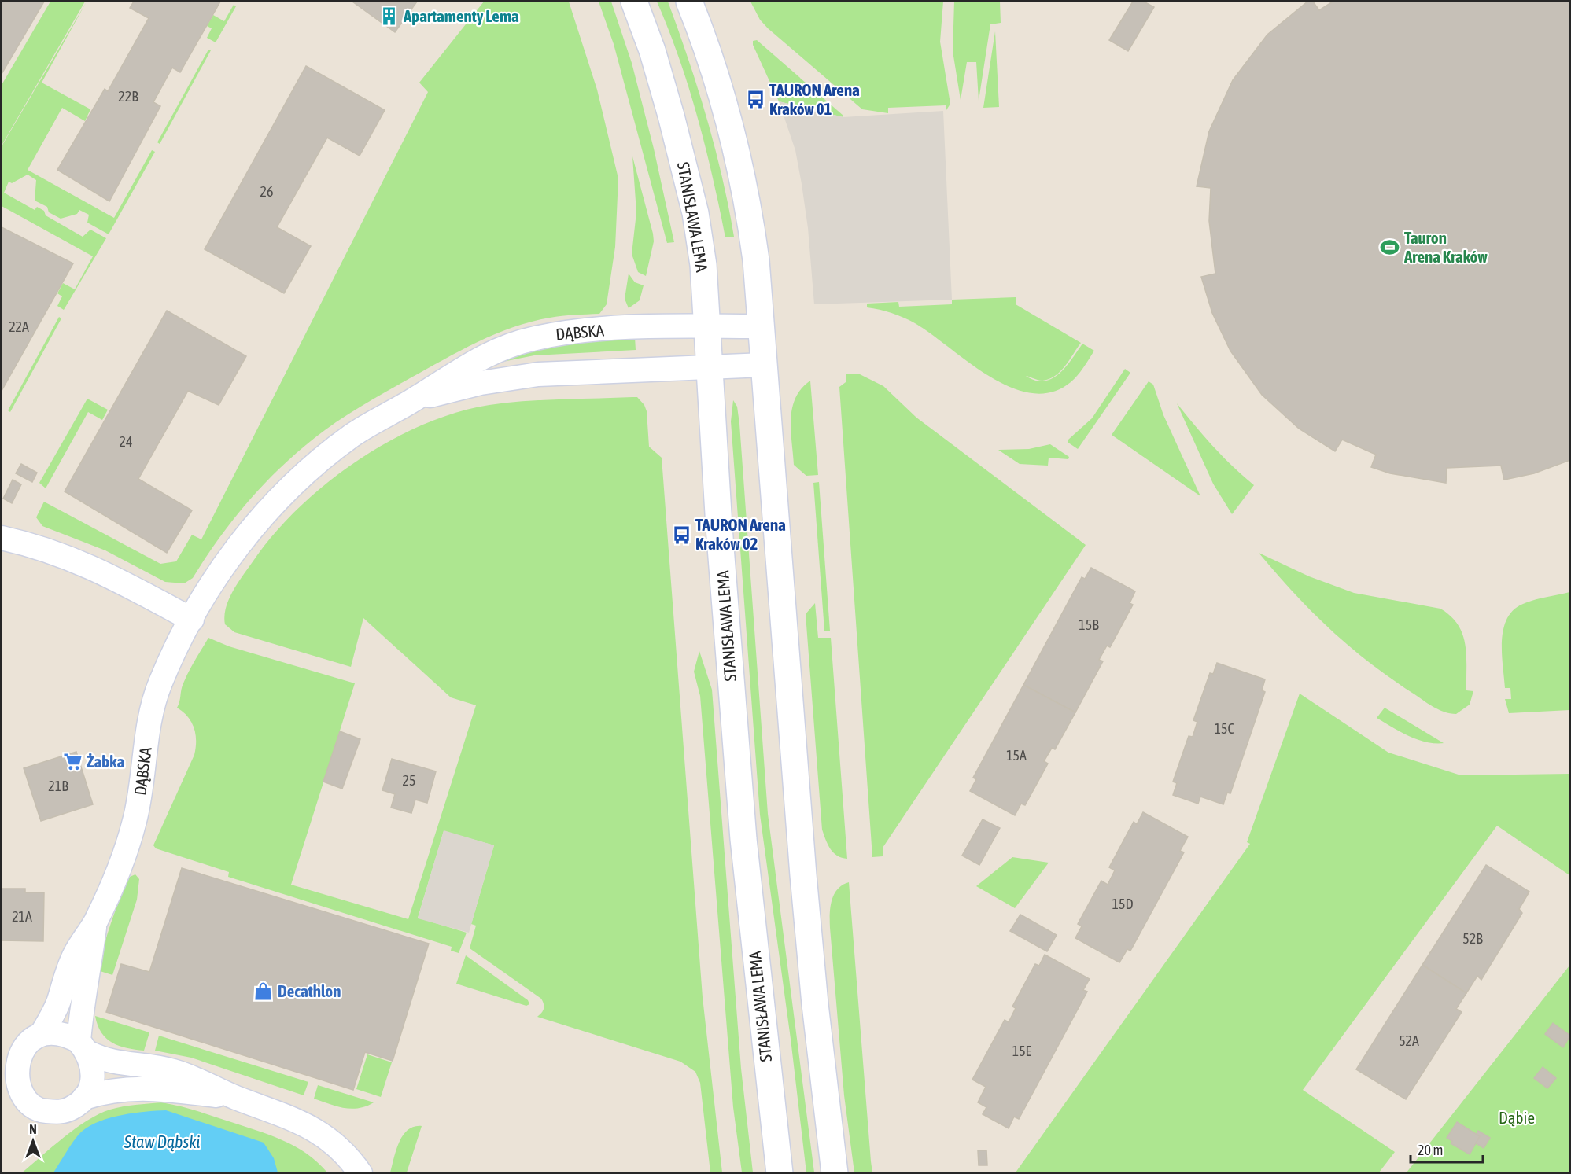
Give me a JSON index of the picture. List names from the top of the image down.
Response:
{
  "streets": {
    "main road": ["STANISŁAWA LEMA"],
    "street": ["DĄBSKA"]
  },
  "crossings": [
    ["STANISŁAWA LEMA", "DĄBSKA"]
  ],
  "water": ["Staw Dąbski"],
  "parks": ["Dąbie"],
  "places": {
    "building": ["Apartamenty Lema"],
    "bus stop": ["TAURON Arena Kraków 01", "TAURON Arena Kraków 02"],
    "sports": ["Tauron Arena Kraków"],
    "supermarket": ["Żabka"],
    "shop": ["Decathlon"]
  },
  "house_numbers": [
    "22B",
    "26",
    "22A",
    "24",
    "15B",
    "15C",
    "15A",
    "25",
    "21B",
    "15D",
    "21A",
    "52B",
    "52A",
    "15E"
  ],
  "scale_bar": "20 m",
  "north": "top"
}
